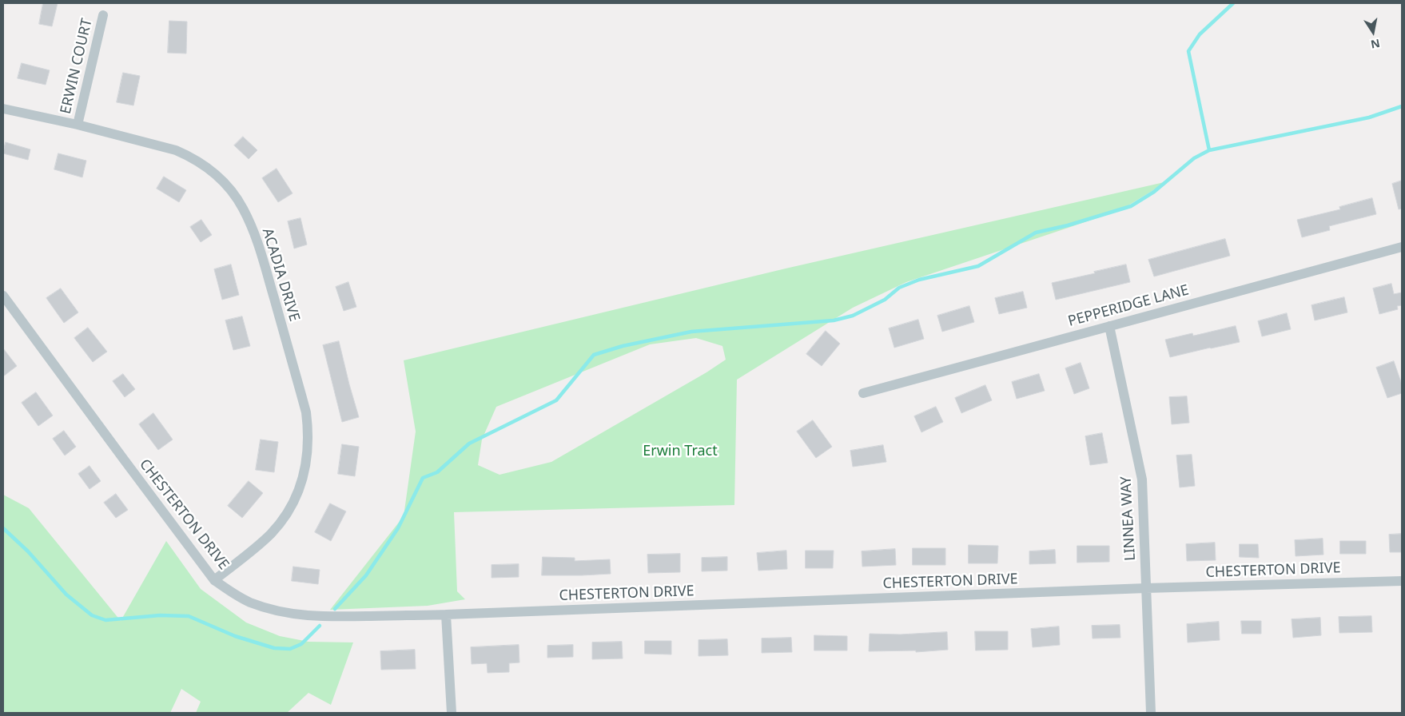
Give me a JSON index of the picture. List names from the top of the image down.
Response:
{
  "streets": {
    "street": [
      "ERWIN COURT",
      "ACADIA DRIVE",
      "PEPPERIDGE LANE",
      "CHESTERTON DRIVE",
      "LINNEA WAY"
    ]
  },
  "crossings": [
    ["ERWIN COURT", "ACADIA DRIVE"],
    ["ACADIA DRIVE", "CHESTERTON DRIVE"],
    ["PEPPERIDGE LANE", "LINNEA WAY"],
    ["CHESTERTON DRIVE", "LINNEA WAY"]
  ],
  "parks": ["Erwin Tract"],
  "north": "bottom"
}
